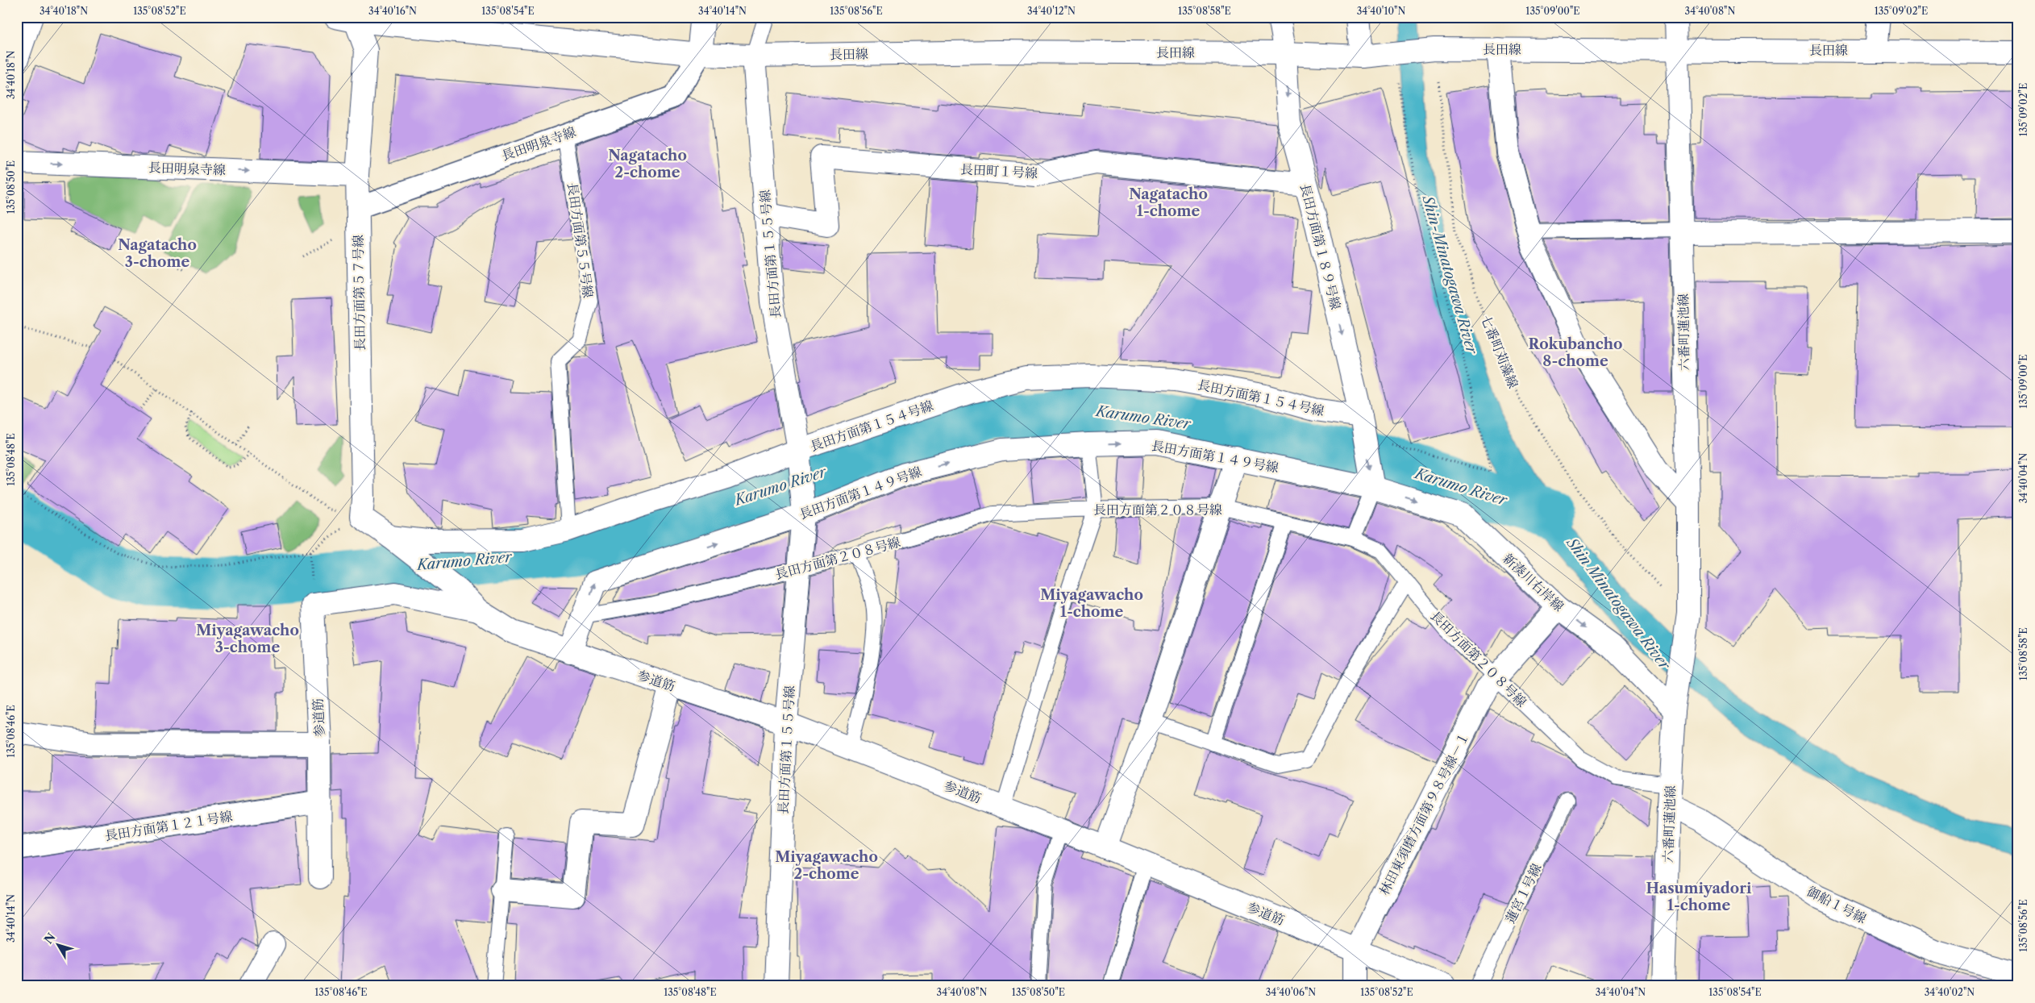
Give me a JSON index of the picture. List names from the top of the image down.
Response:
{
  "streets": {
    "street": [
      "長田線",
      "長田明泉寺線",
      "長田町１号線",
      "長田方面第１８９号線",
      "長田方面第１５５号線",
      "長田方面第５７号線",
      "六番町蓮池線",
      "長田方面第１５４号線",
      "長田方面第１４９号線",
      "新湊川右岸線",
      "参道筋",
      "林田東須磨方面第９８号線－１",
      "長田方面第１２１号線",
      "御船１号線"
    ],
    "lane": ["長田方面第５５号線", "長田方面第２０８号線", "蓮宮１号線"],
    "path": ["七番町苅藻線"]
  },
  "crossings": [
    ["長田線", "長田明泉寺線"],
    ["長田線", "長田方面第１８９号線"],
    ["長田線", "長田方面第１５５号線"],
    ["長田線", "長田方面第５７号線"],
    ["長田線", "六番町蓮池線"],
    ["長田明泉寺線", "長田方面第５５号線"],
    ["長田明泉寺線", "長田方面第５７号線"],
    ["長田町１号線", "長田方面第１８９号線"],
    ["長田町１号線", "長田方面第１５５号線"],
    ["長田方面第５５号線", "長田方面第１５４号線"],
    ["長田方面第１８９号線", "長田方面第１５４号線"],
    ["長田方面第１８９号線", "長田方面第１４９号線"],
    ["長田方面第１８９号線", "新湊川右岸線"],
    ["長田方面第１５５号線", "長田方面第１５４号線"],
    ["長田方面第１５５号線", "長田方面第１４９号線"],
    ["長田方面第１５５号線", "長田方面第２０８号線"],
    ["長田方面第１５５号線", "参道筋"],
    ["六番町蓮池線", "七番町苅藻線"],
    ["六番町蓮池線", "長田方面第２０８号線"],
    ["六番町蓮池線", "新湊川右岸線"],
    ["六番町蓮池線", "御船１号線"],
    ["長田方面第１５４号線", "参道筋"],
    ["長田方面第１４９号線", "長田方面第２０８号線"],
    ["長田方面第１４９号線", "新湊川右岸線"],
    ["長田方面第１４９号線", "参道筋"],
    ["長田方面第２０８号線", "林田東須磨方面第９８号線－１"],
    ["長田方面第２０８号線", "御船１号線"],
    ["新湊川右岸線", "林田東須磨方面第９８号線－１"],
    ["参道筋", "林田東須磨方面第９８号線－１"]
  ],
  "one_way": ["長田明泉寺線", "長田方面第１８９号線", "長田方面第１４９号線"],
  "districts": [
    "Nagatacho 2-chome",
    "Nagatacho 1-chome",
    "Nagatacho 3-chome",
    "Rokubancho 8-chome",
    "Miyagawacho 1-chome",
    "Miyagawacho 3-chome",
    "Miyagawacho 2-chome",
    "Hasumiyadori 1-chome"
  ],
  "water": ["Shin-Minatogawa River", "Karumo River", "Shin Minatogawa River"],
  "north": "top left",
  "coordinates": [
    "34°40'18\"N",
    "135°08'52\"E",
    "34°40'16\"N",
    "135°08'54\"E",
    "34°40'14\"N",
    "135°08'56\"E",
    "34°40'12\"N",
    "135°08'58\"E",
    "34°40'10\"N",
    "135°09'00\"E",
    "34°40'08\"N",
    "135°09'02\"E",
    "135°08'50\"E",
    "135°08'48\"E",
    "34°40'04\"N",
    "135°08'46\"E",
    "34°40'06\"N",
    "34°40'02\"N"
  ]
}
